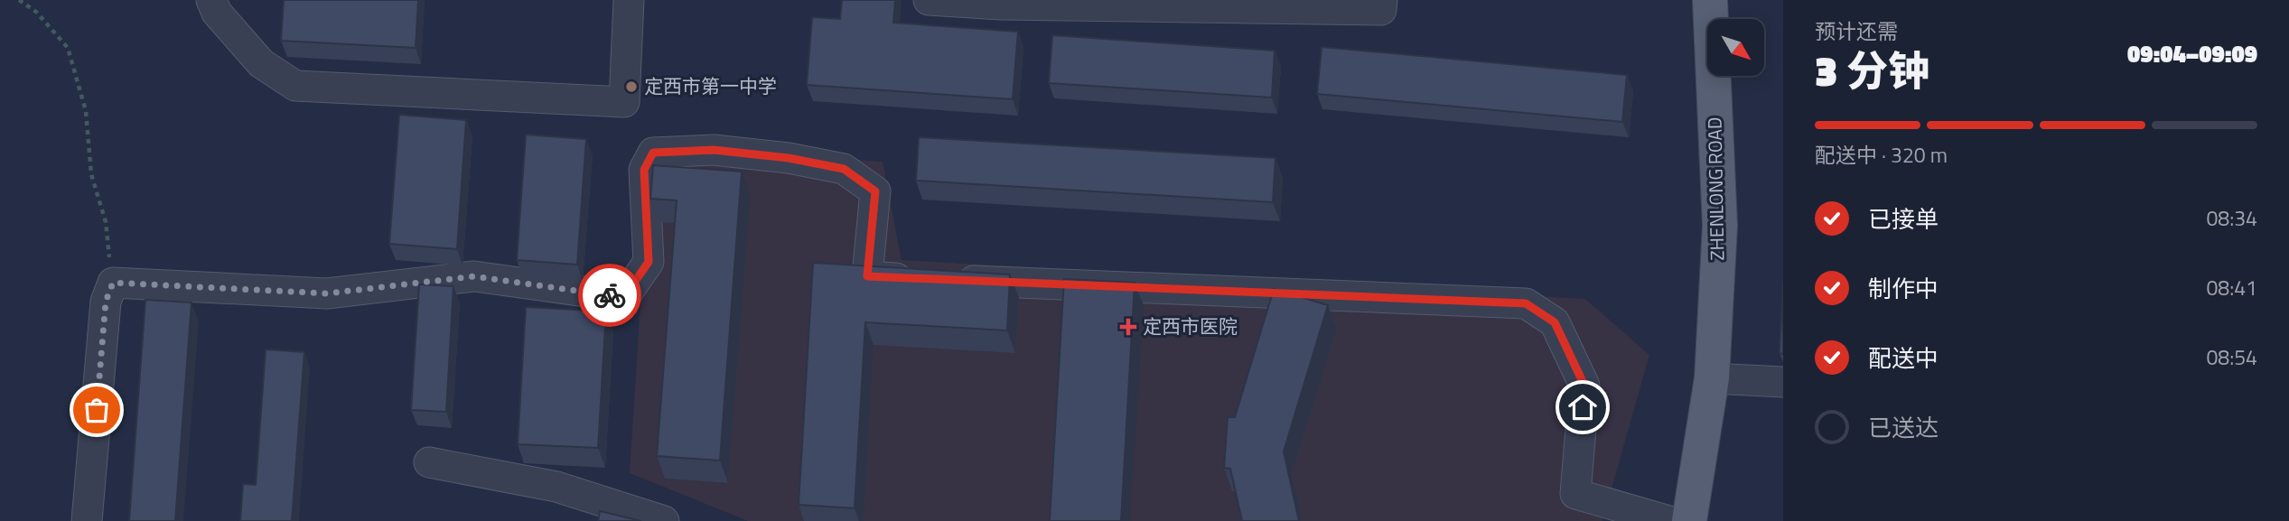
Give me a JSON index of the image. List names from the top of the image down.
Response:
{
  "streets": {
    "main road": ["ZHENLONG ROAD"]
  },
  "places": {
    "other": ["定西市第一中学"],
    "health": ["定西市医院"]
  },
  "north": "bottom right",
  "page": {
    "heading": ["3 分钟", "预计还需", "09:04–09:09"],
    "bar": "配送中 · 320 m",
    "list": [
      ["已接单", "08:34"],
      ["制作中", "08:41"],
      ["配送中", "08:54"],
      "已送达"
    ]
  }
}
